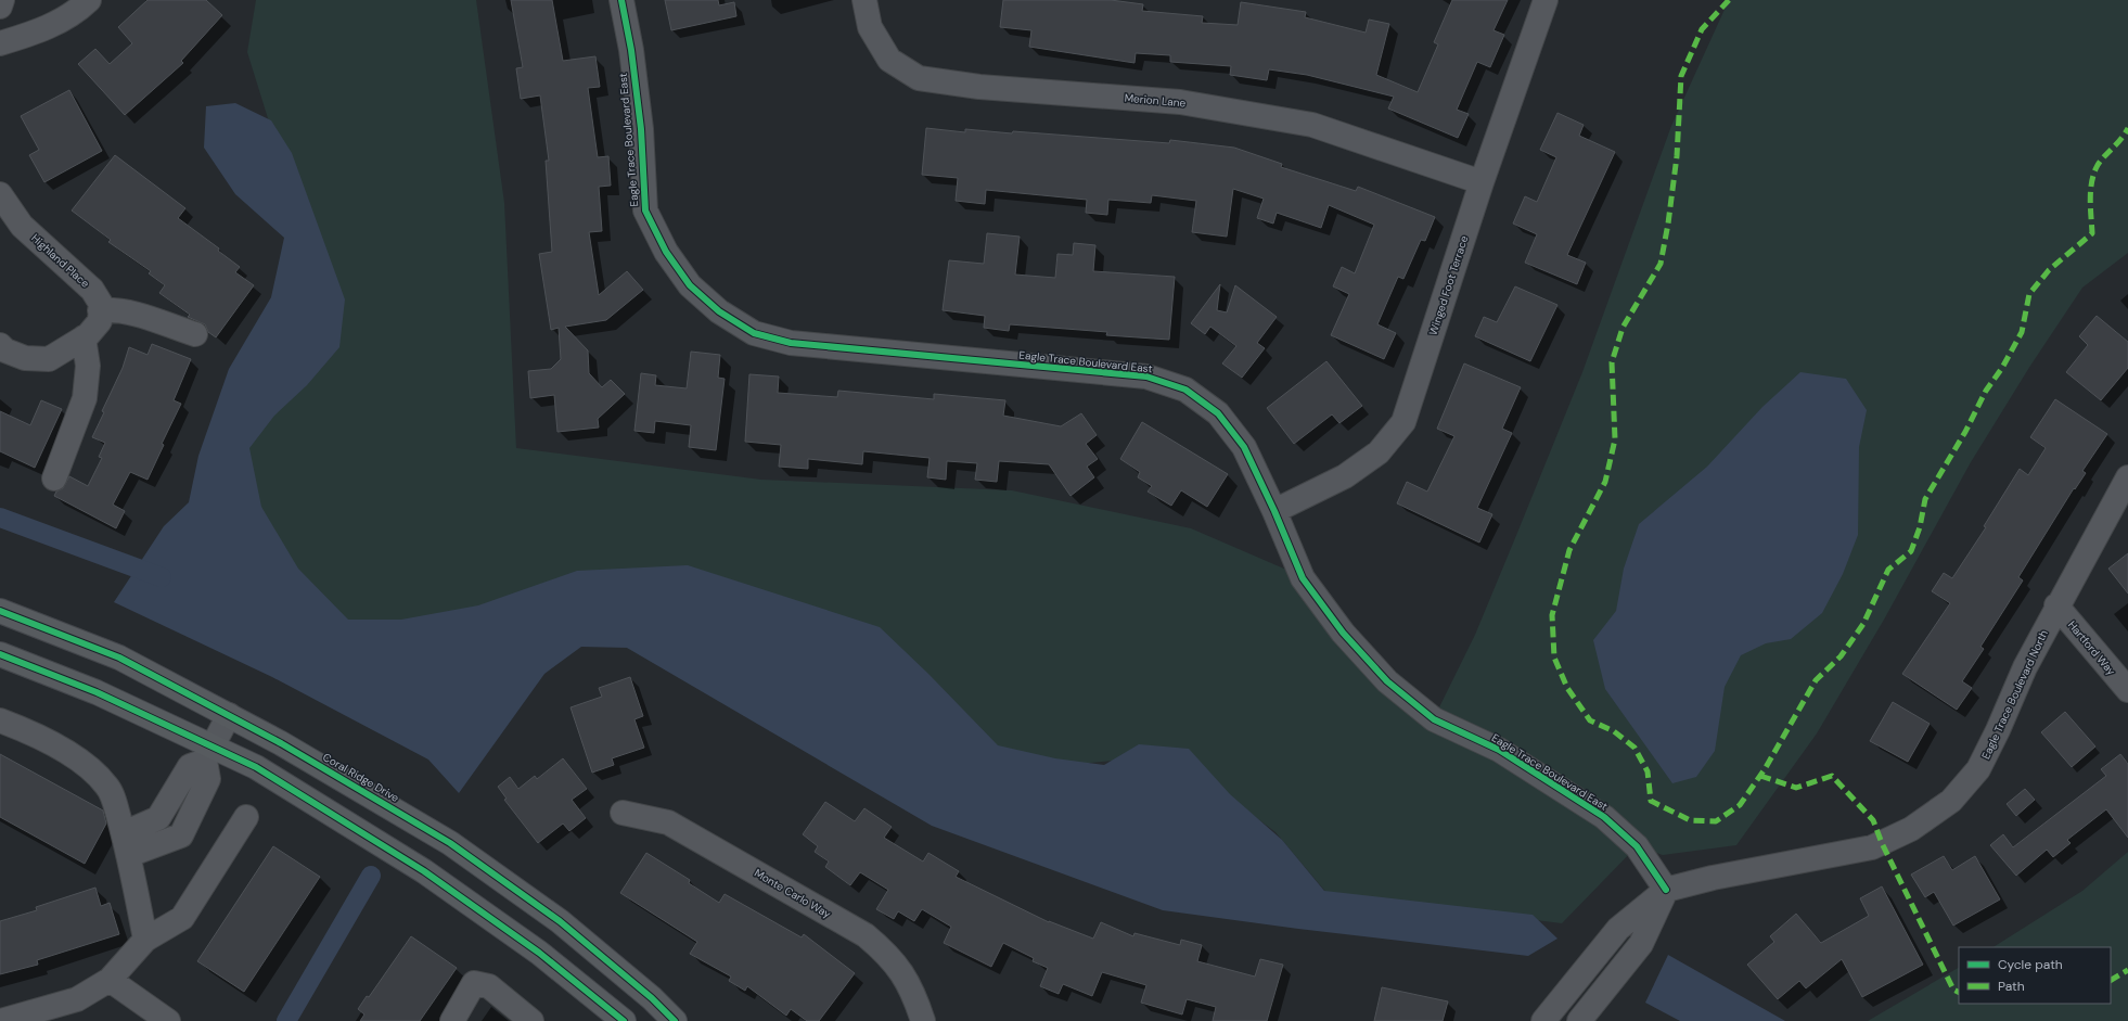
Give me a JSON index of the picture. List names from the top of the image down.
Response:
{
  "streets": {
    "main road": ["Coral Ridge Drive"],
    "street": [
      "Merion Lane",
      "Eagle Trace Boulevard East",
      "Highland Place",
      "Winged Foot Terrace",
      "Hartford Way",
      "Eagle Trace Boulevard North",
      "Monte Carlo Way"
    ]
  },
  "crossings": [
    ["Merion Lane", "Winged Foot Terrace"],
    ["Eagle Trace Boulevard East", "Winged Foot Terrace"],
    ["Eagle Trace Boulevard East", "Eagle Trace Boulevard North"],
    ["Hartford Way", "Eagle Trace Boulevard North"]
  ],
  "legend": ["Cycle path", "Path"]
}
